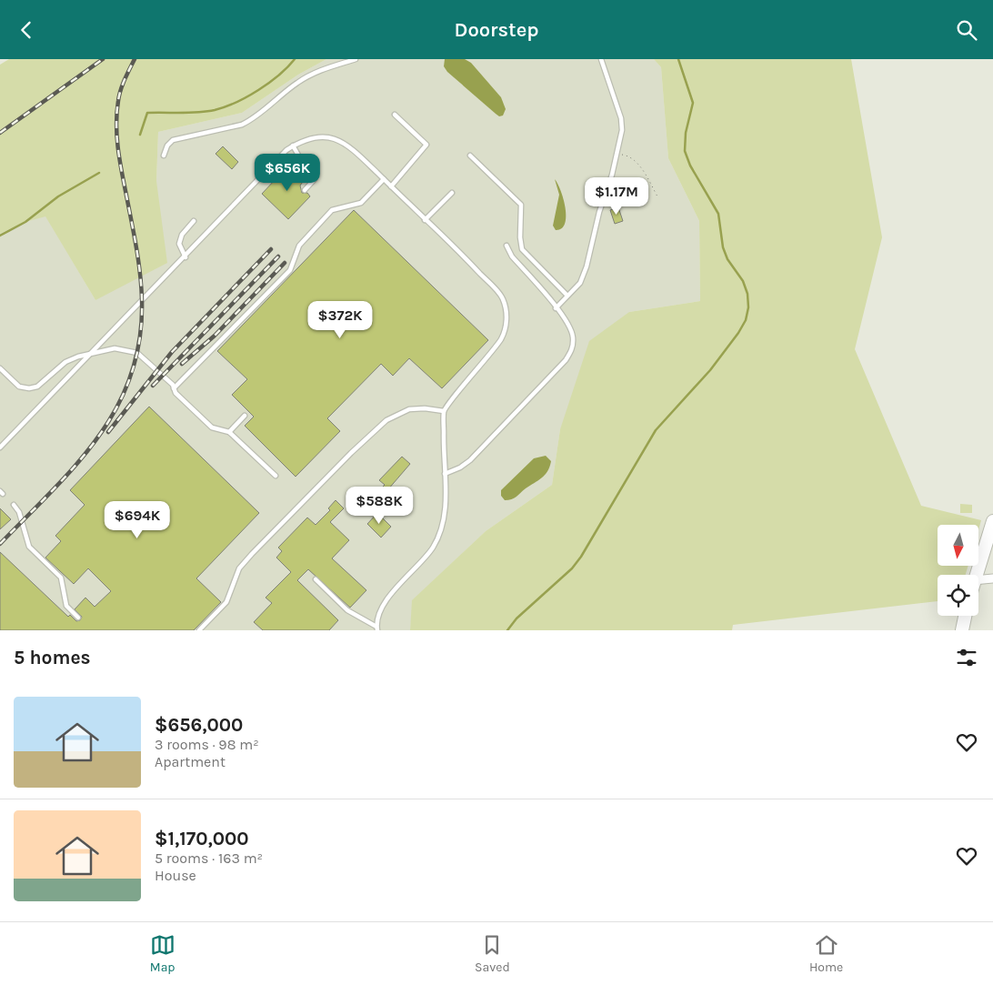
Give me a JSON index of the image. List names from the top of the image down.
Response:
{
  "north": "bottom",
  "page": {
    "header": "Doorstep",
    "price": [
      "$656K",
      "$1.17M",
      "$372K",
      "$588K",
      "$694K"
    ],
    "heading": "5 homes",
    "list": [
      {
        "name": "$656,000",
        "note": "3 rooms · 98 m² · Apartment"
      },
      {
        "name": "$1,170,000",
        "note": "5 rooms · 163 m² · House"
      }
    ],
    "tabs": ["Map", "Saved", "Home"]
  }
}
